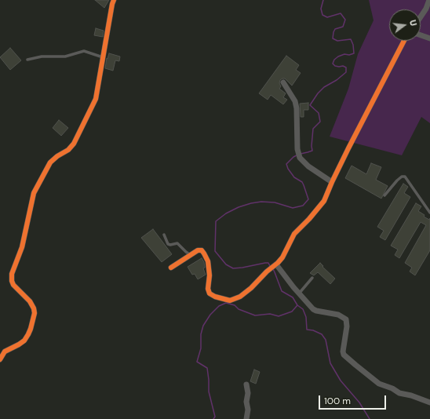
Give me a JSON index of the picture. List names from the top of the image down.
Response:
{
  "scale_bar": "100 m",
  "north": "right"
}
